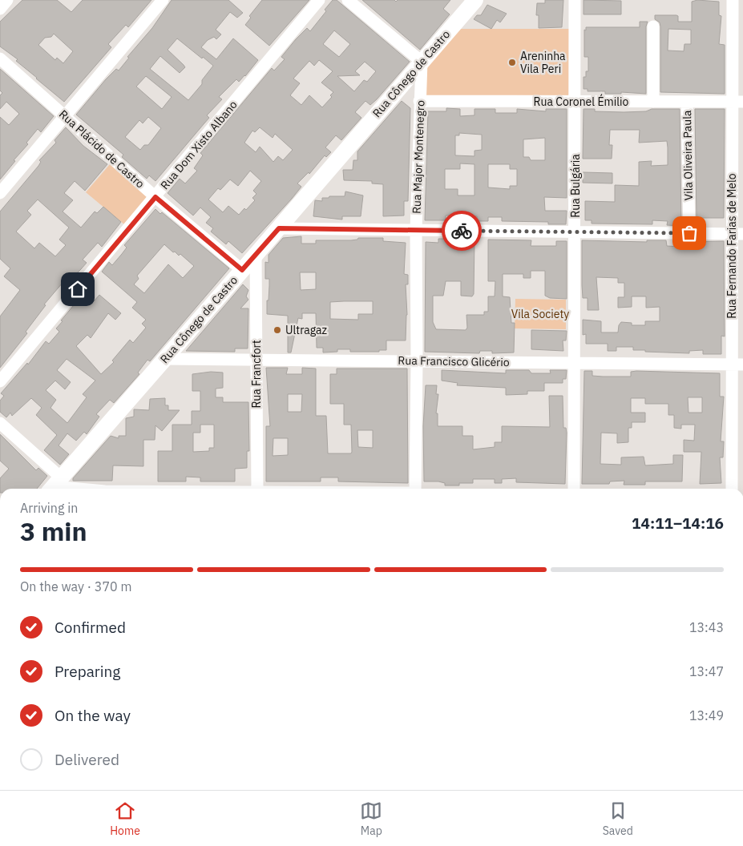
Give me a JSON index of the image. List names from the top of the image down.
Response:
{
  "streets": {
    "main road": ["Rua Cônego de Castro"],
    "street": [
      "Rua Coronel Émilio",
      "Rua Dom Xisto Albano",
      "Rua Plácido de Castro",
      "Vila Oliveira Paula",
      "Rua Major Montenegro",
      "Rua Bulgária",
      "Rua Fernando Farias de Melo",
      "Rua Francisco Glicério",
      "Rua Francfort"
    ]
  },
  "crossings": [
    ["Rua Cônego de Castro", "Rua Plácido de Castro"],
    ["Rua Cônego de Castro", "Rua Major Montenegro"],
    ["Rua Cônego de Castro", "Rua Francisco Glicério"],
    ["Rua Cônego de Castro", "Rua Francfort"],
    ["Rua Coronel Émilio", "Vila Oliveira Paula"],
    ["Rua Coronel Émilio", "Rua Major Montenegro"],
    ["Rua Coronel Émilio", "Rua Bulgária"],
    ["Rua Coronel Émilio", "Rua Fernando Farias de Melo"],
    ["Rua Dom Xisto Albano", "Rua Plácido de Castro"],
    ["Rua Major Montenegro", "Rua Francisco Glicério"],
    ["Rua Bulgária", "Rua Francisco Glicério"],
    ["Rua Fernando Farias de Melo", "Rua Francisco Glicério"],
    ["Rua Francisco Glicério", "Rua Francfort"]
  ],
  "parks": ["Vila Society"],
  "places": ["Areninha Vila Peri", "Ultragaz"],
  "page": {
    "heading": ["3 min", "Arriving in", "14:11–14:16"],
    "bar": "On the way · 370 m",
    "list": [
      ["Confirmed", "13:43"],
      ["Preparing", "13:47"],
      ["On the way", "13:49"],
      "Delivered"
    ],
    "tabs": ["Home", "Map", "Saved"]
  }
}
